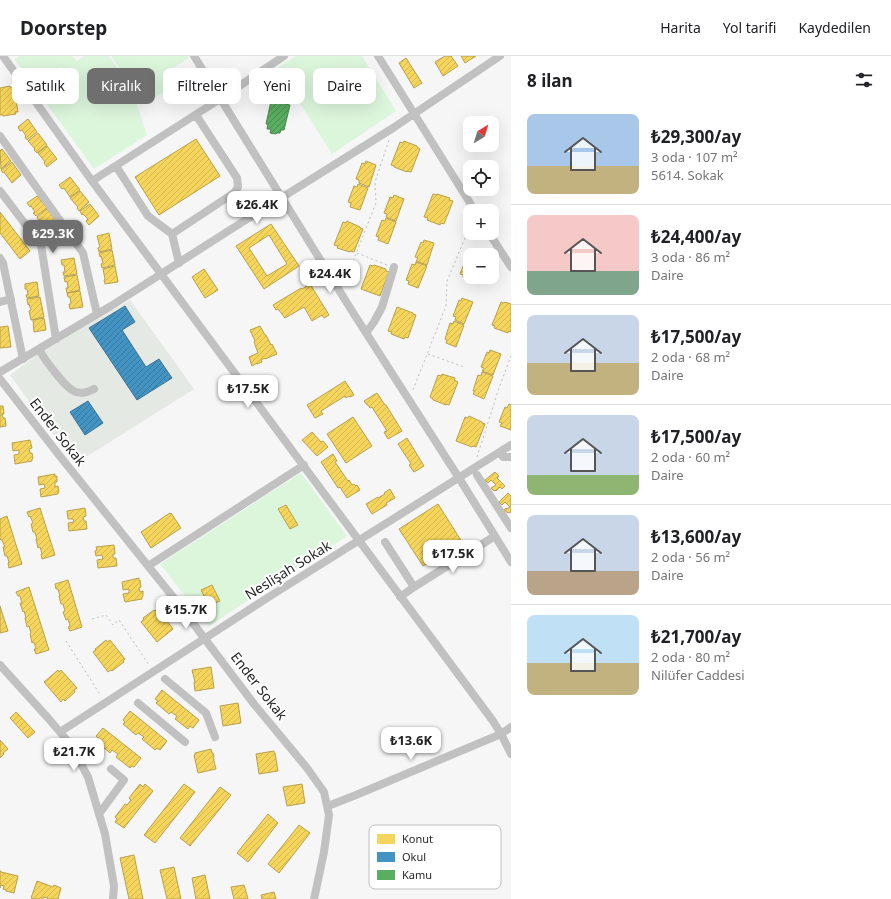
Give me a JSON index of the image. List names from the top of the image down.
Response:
{
  "streets": {
    "street": ["Ender Sokak", "Neslişah Sokak"]
  },
  "crossings": [
    ["Ender Sokak", "Neslişah Sokak"]
  ],
  "legend": ["Konut", "Okul", "Kamu"],
  "north": "top right",
  "page": {
    "header": "Doorstep",
    "nav": ["Harita", "Yol tarifi", "Kaydedilen"],
    "heading": "8 ilan",
    "chip": [
      "Satılık",
      "Kiralık",
      "Filtreler",
      "Yeni",
      "Daire"
    ],
    "list": [
      {
        "name": "₺29,300/ay",
        "note": "3 oda · 107 m² · 5614. Sokak"
      },
      {
        "name": "₺24,400/ay",
        "note": "3 oda · 86 m² · Daire"
      },
      {
        "name": "₺17,500/ay",
        "note": "2 oda · 68 m² · Daire"
      },
      {
        "name": "₺17,500/ay",
        "note": "2 oda · 60 m² · Daire"
      },
      {
        "name": "₺13,600/ay",
        "note": "2 oda · 56 m² · Daire"
      },
      {
        "name": "₺21,700/ay",
        "note": "2 oda · 80 m² · Nilüfer Caddesi"
      }
    ],
    "map_buttons": ["+", "−"],
    "price": [
      "₺26.4K",
      "₺29.3K",
      "₺24.4K",
      "₺17.5K",
      "₺17.5K",
      "₺15.7K",
      "₺13.6K",
      "₺21.7K"
    ]
  }
}
